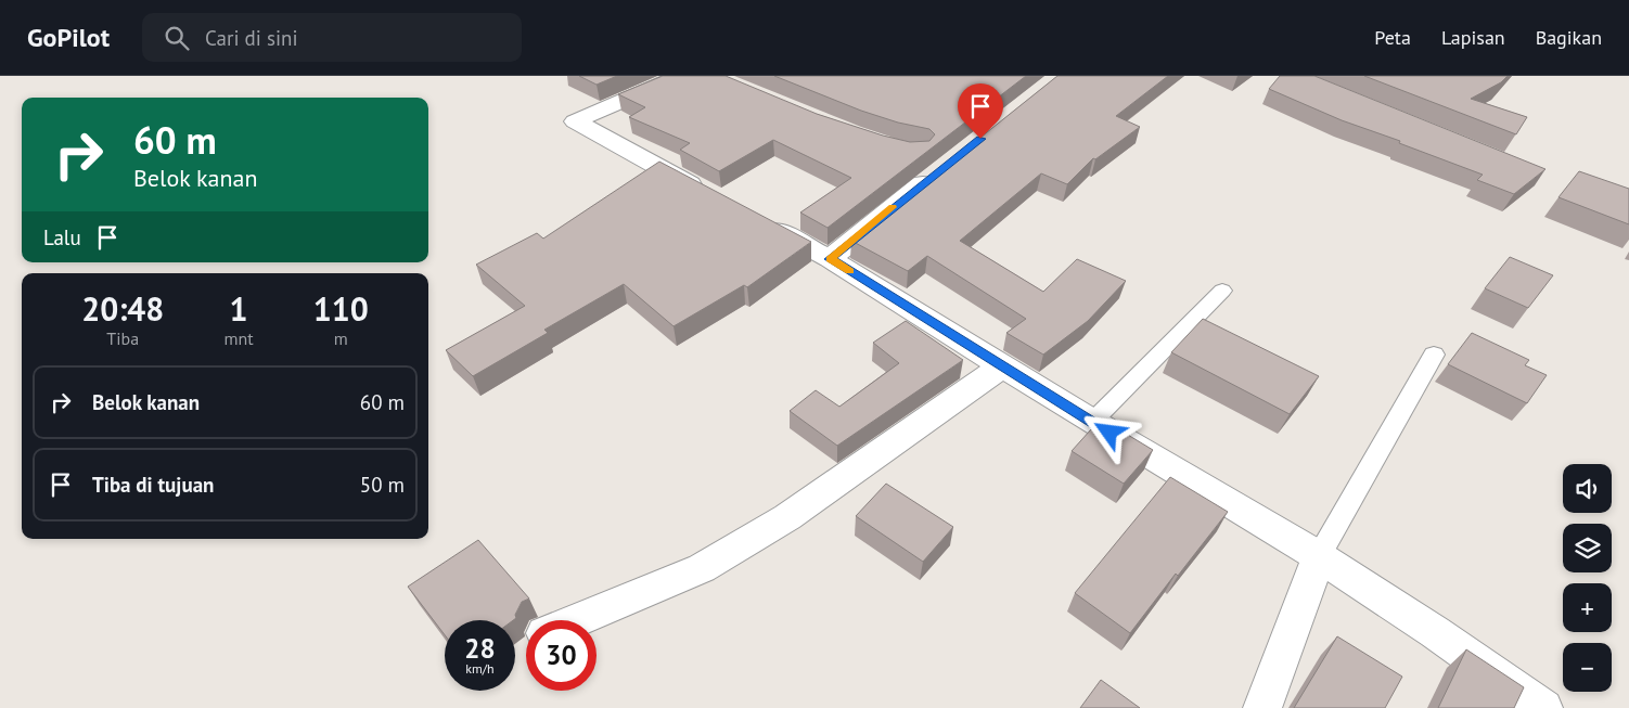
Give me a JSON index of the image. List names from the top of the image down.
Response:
{
  "page": {
    "header": "GoPilot",
    "search": "Cari di sini",
    "nav": ["Peta", "Lapisan", "Bagikan"],
    "turn": ["60 m", "Belok kanan"],
    "then": "Lalu",
    "eta": [
      "20:48",
      "Tiba",
      "1",
      "mnt",
      "110",
      "m"
    ],
    "list": [
      {
        "name": "Belok kanan",
        "value": "60 m"
      },
      {
        "name": "Tiba di tujuan",
        "value": "50 m"
      }
    ],
    "map_buttons": ["+", "−"],
    "speed": "28 km/h",
    "limit": "30"
  }
}
